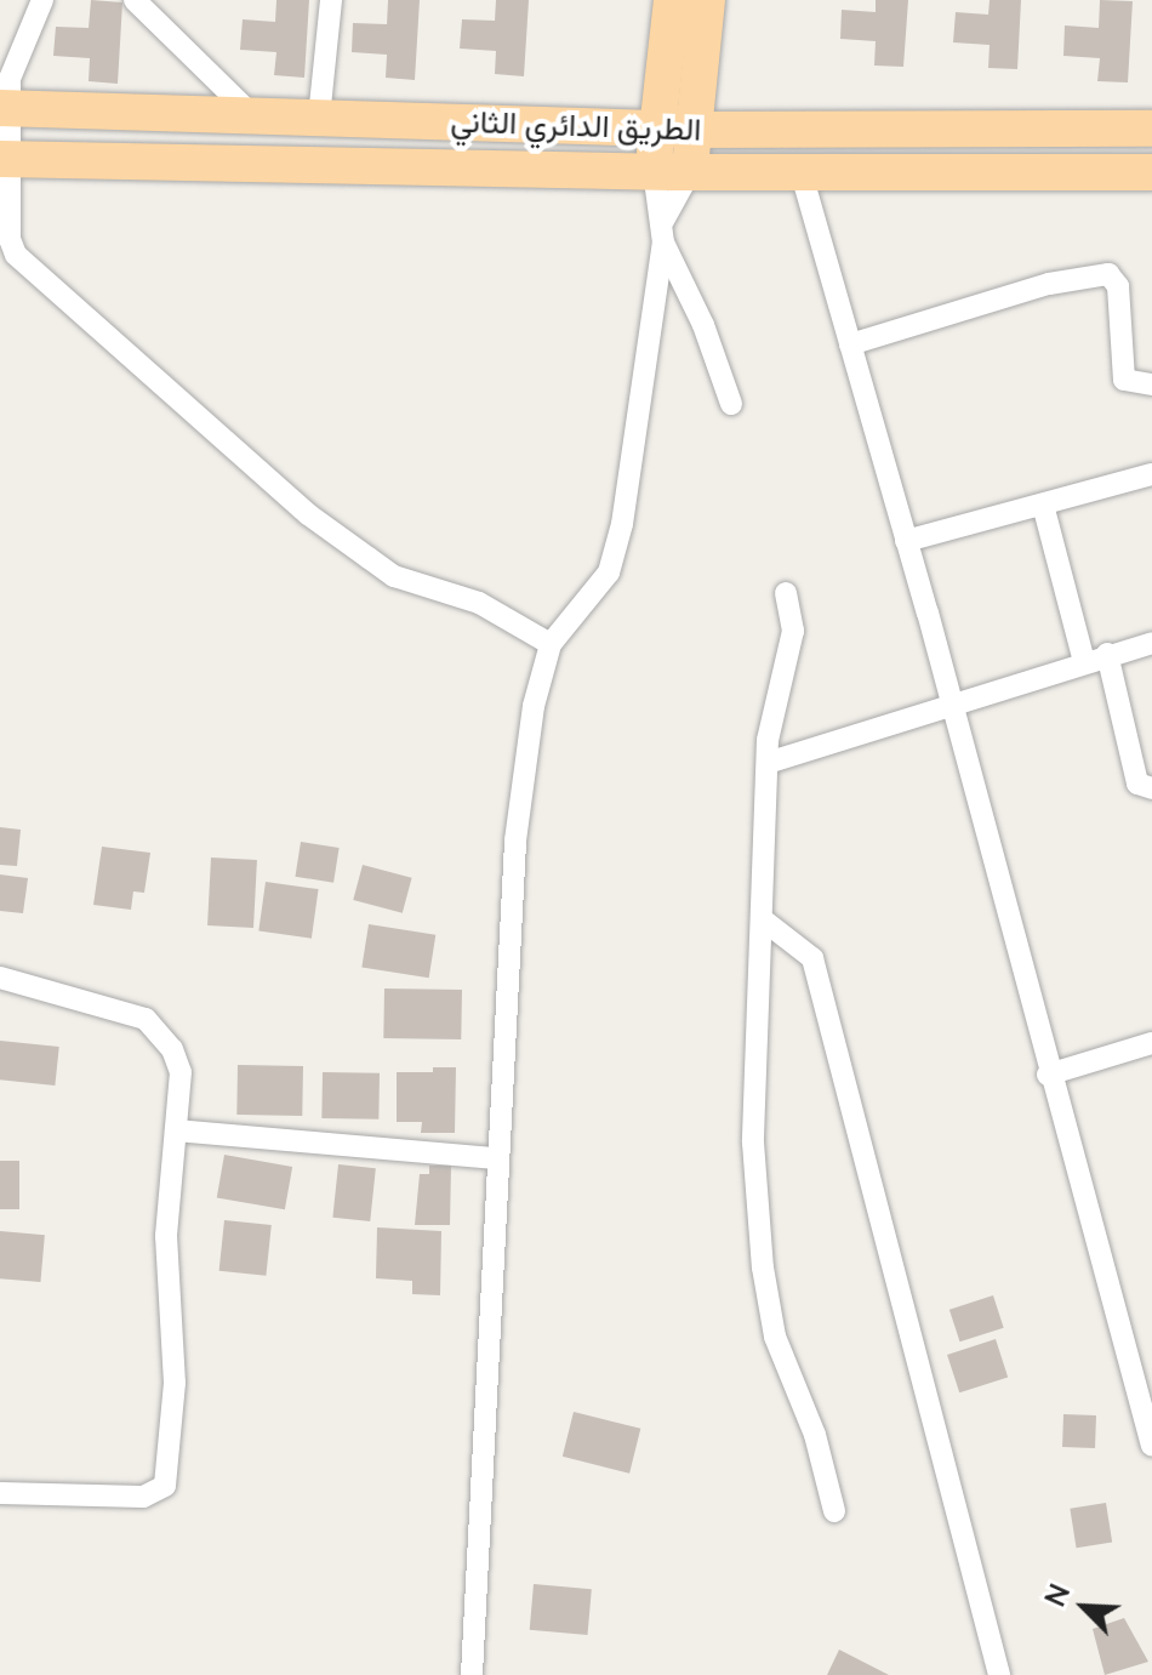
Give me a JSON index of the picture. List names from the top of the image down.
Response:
{
  "streets": {
    "main road": ["الطريق الدائري الثاني"]
  },
  "north": "top left"
}
